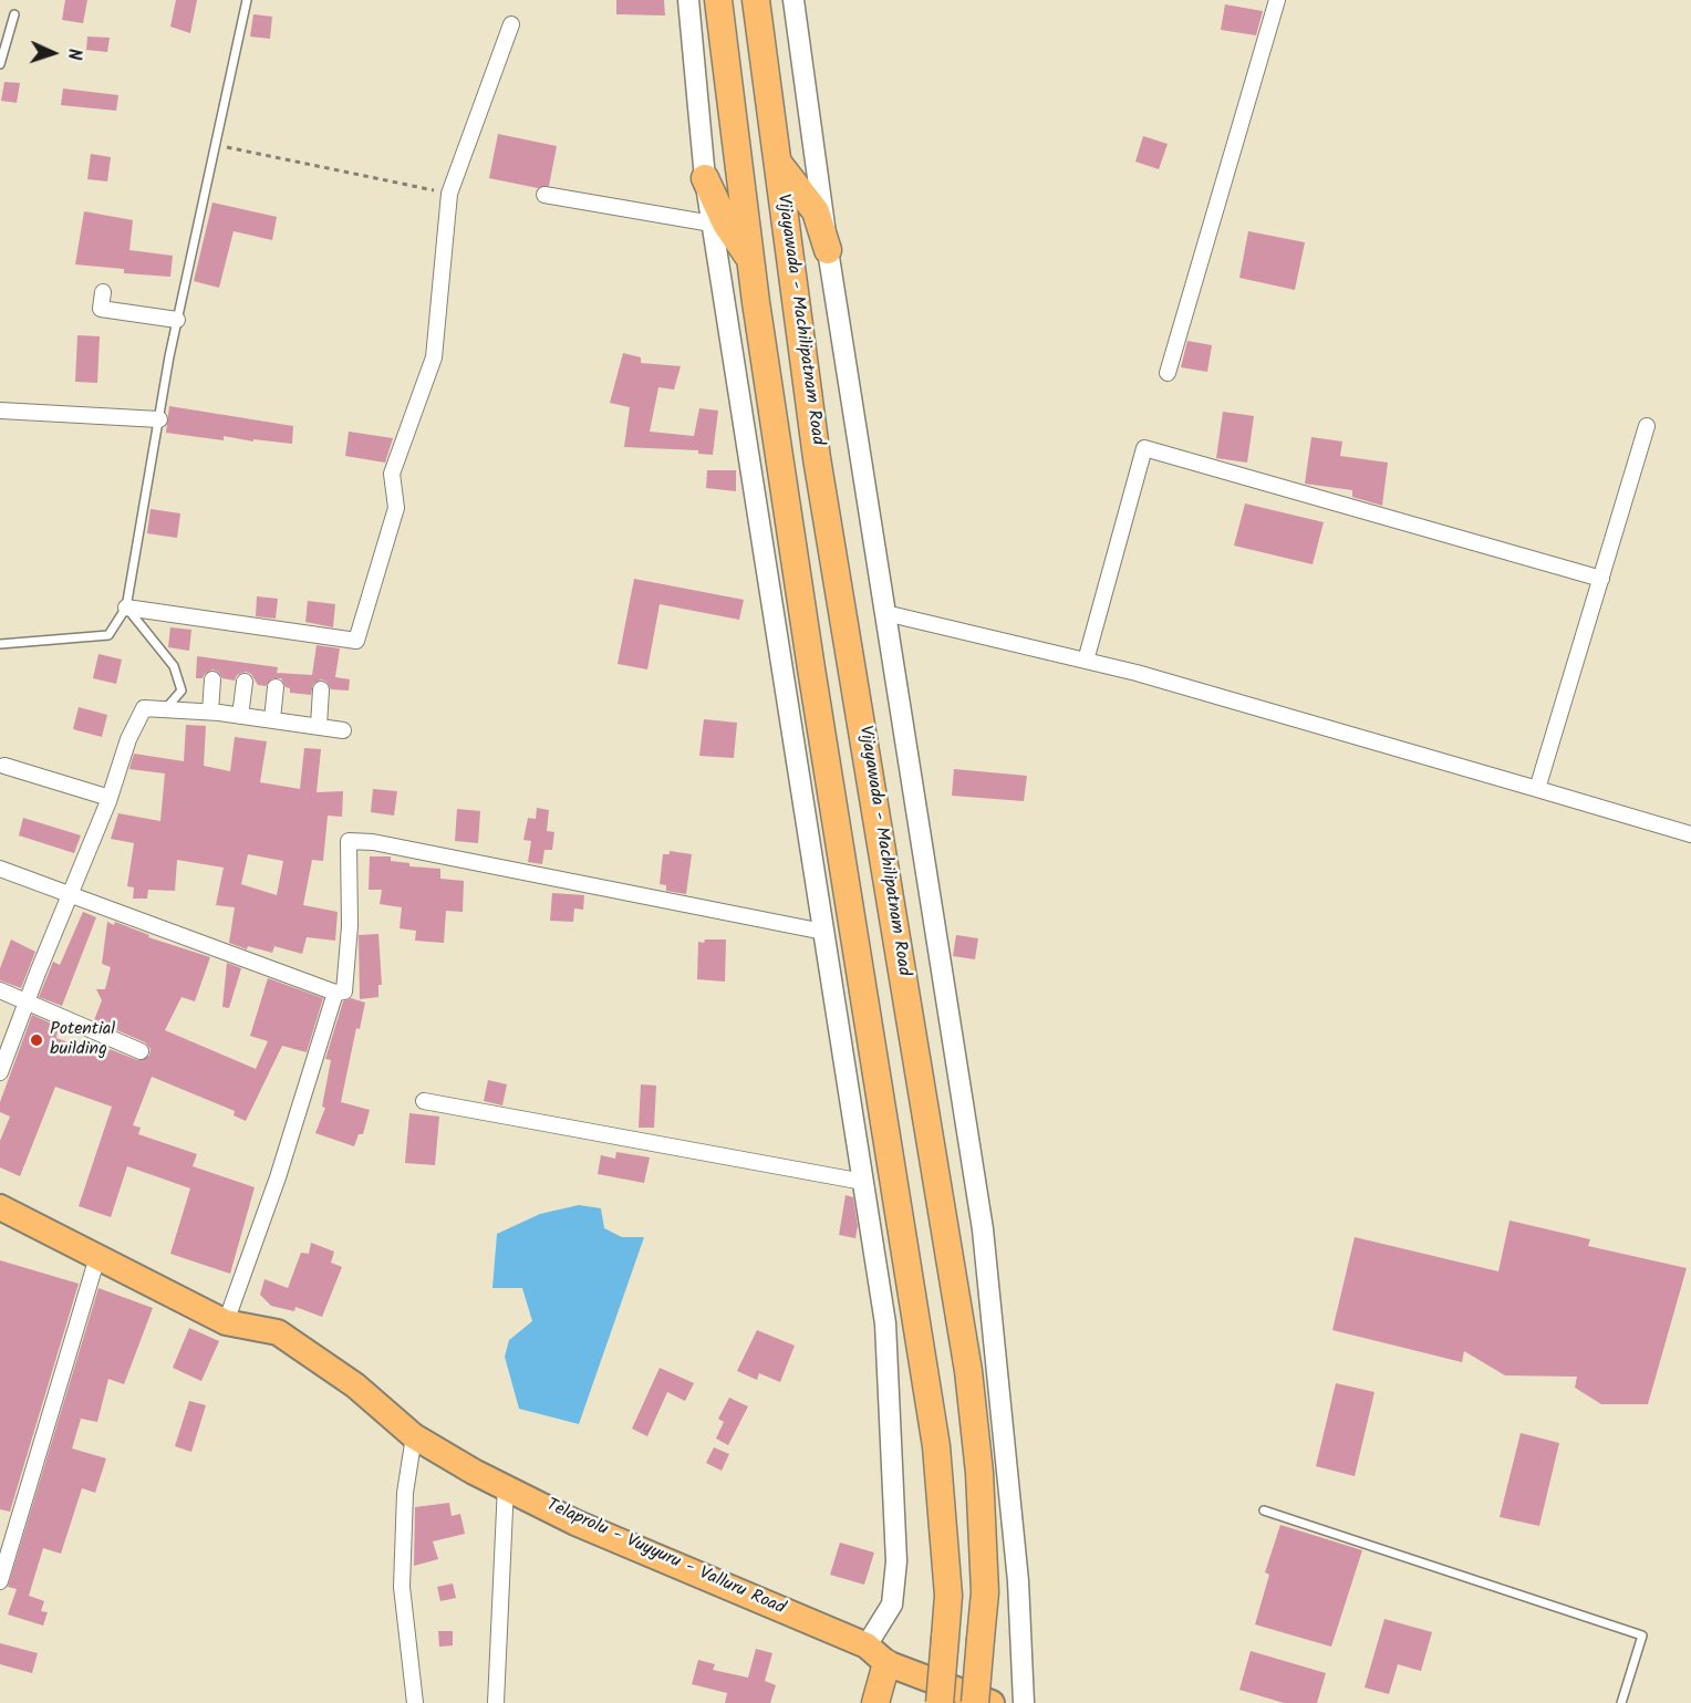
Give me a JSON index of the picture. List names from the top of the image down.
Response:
{
  "streets": {
    "highway": ["Vijayawada - Machilipatnam Road"],
    "main road": ["Telaprolu - Vuyyuru - Valluru Road"]
  },
  "places": ["Potential building"],
  "north": "right"
}
